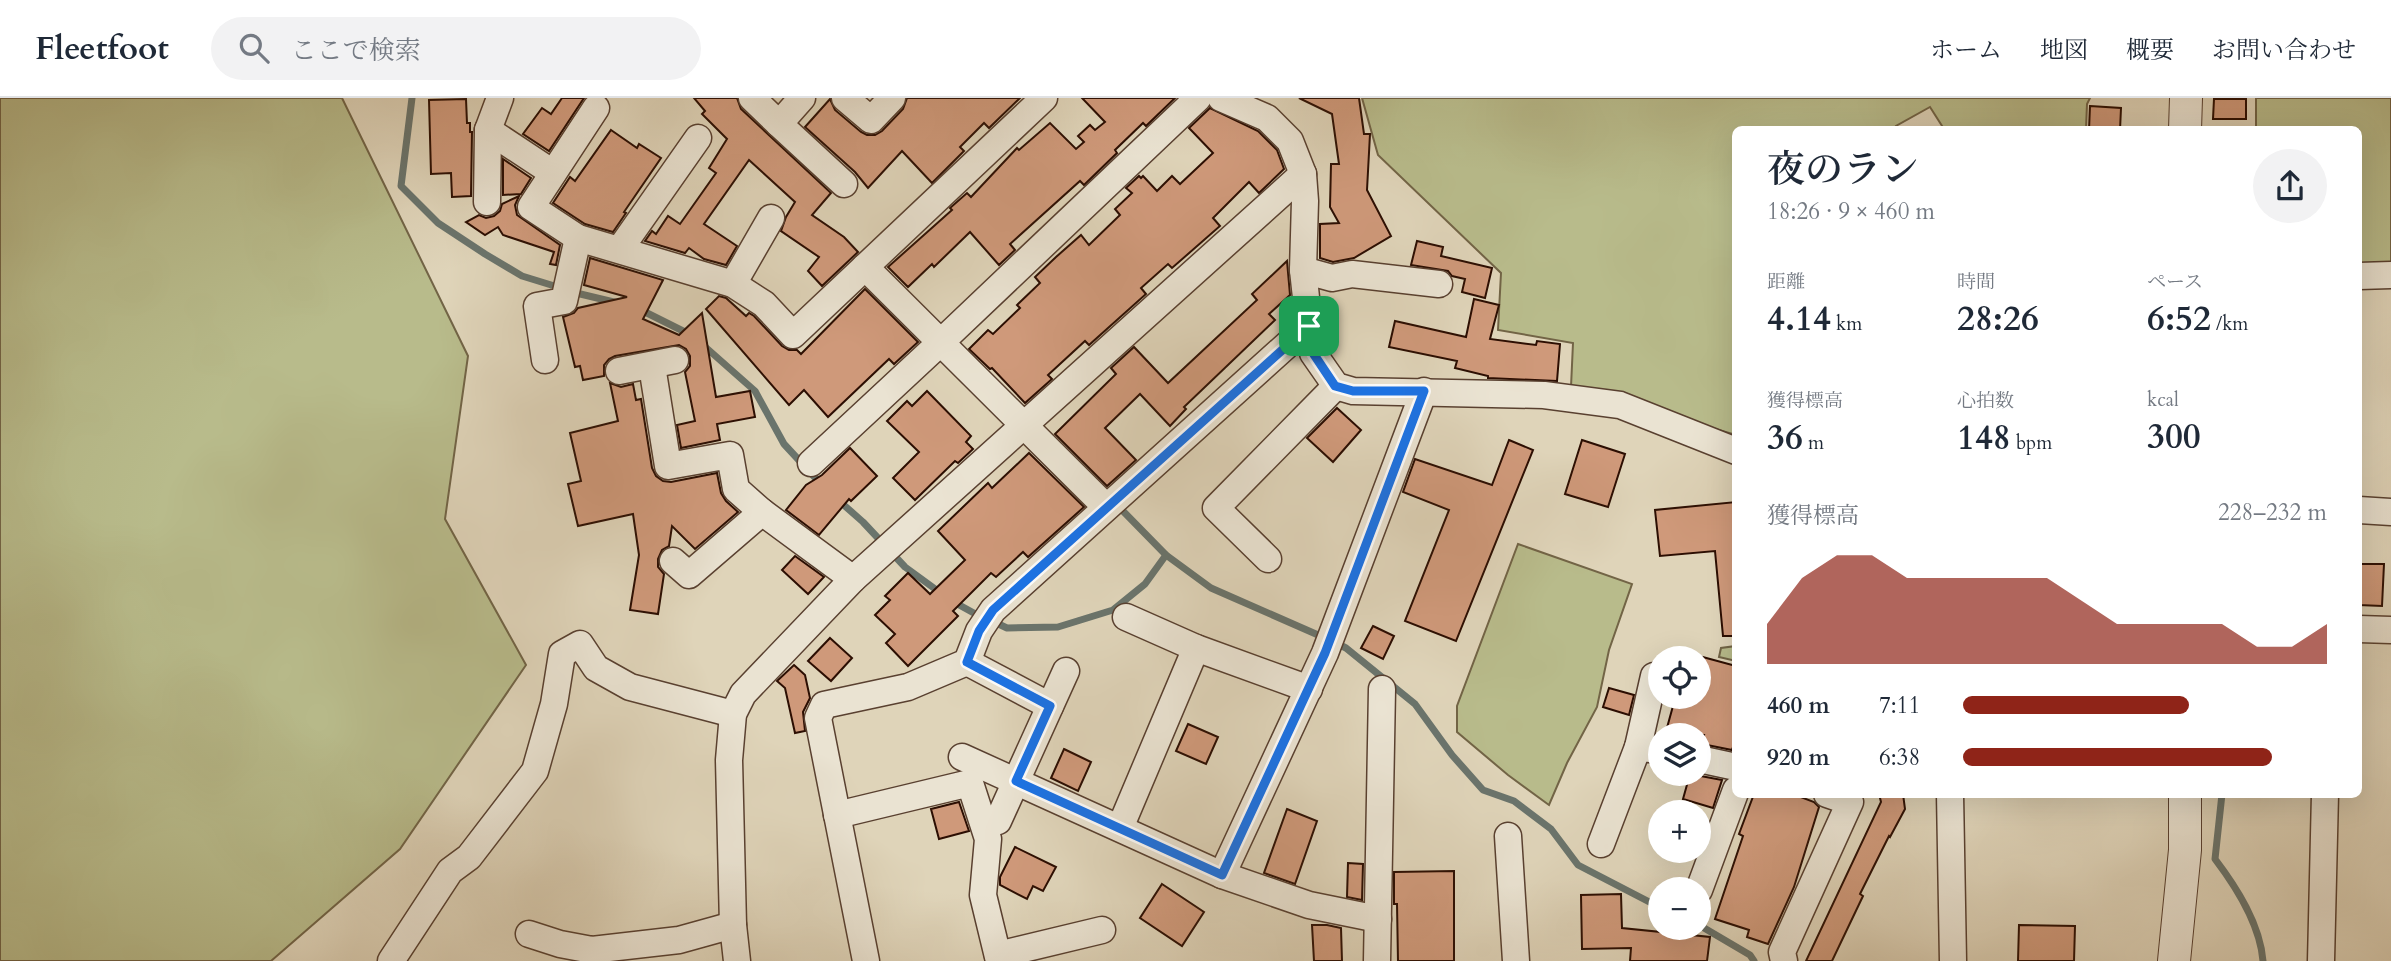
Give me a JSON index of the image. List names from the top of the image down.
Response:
{
  "page": {
    "header": "Fleetfoot",
    "search": "ここで検索",
    "nav": [
      "ホーム",
      "地図",
      "概要",
      "お問い合わせ"
    ],
    "heading": ["夜のラン", "18:26 · 9 × 460 m"],
    "stats": [
      ["距離", "4.14 km"],
      ["時間", "28:26"],
      ["ペース", "6:52 /km"],
      ["獲得標高", "36 m"],
      ["心拍数", "148 bpm"],
      ["kcal", "300"]
    ],
    "chart": ["獲得標高", "228–232 m"],
    "map_buttons": ["+", "−"],
    "list": [
      {
        "name": "460 m",
        "note": "7:11"
      },
      {
        "name": "920 m",
        "note": "6:38"
      }
    ]
  }
}
